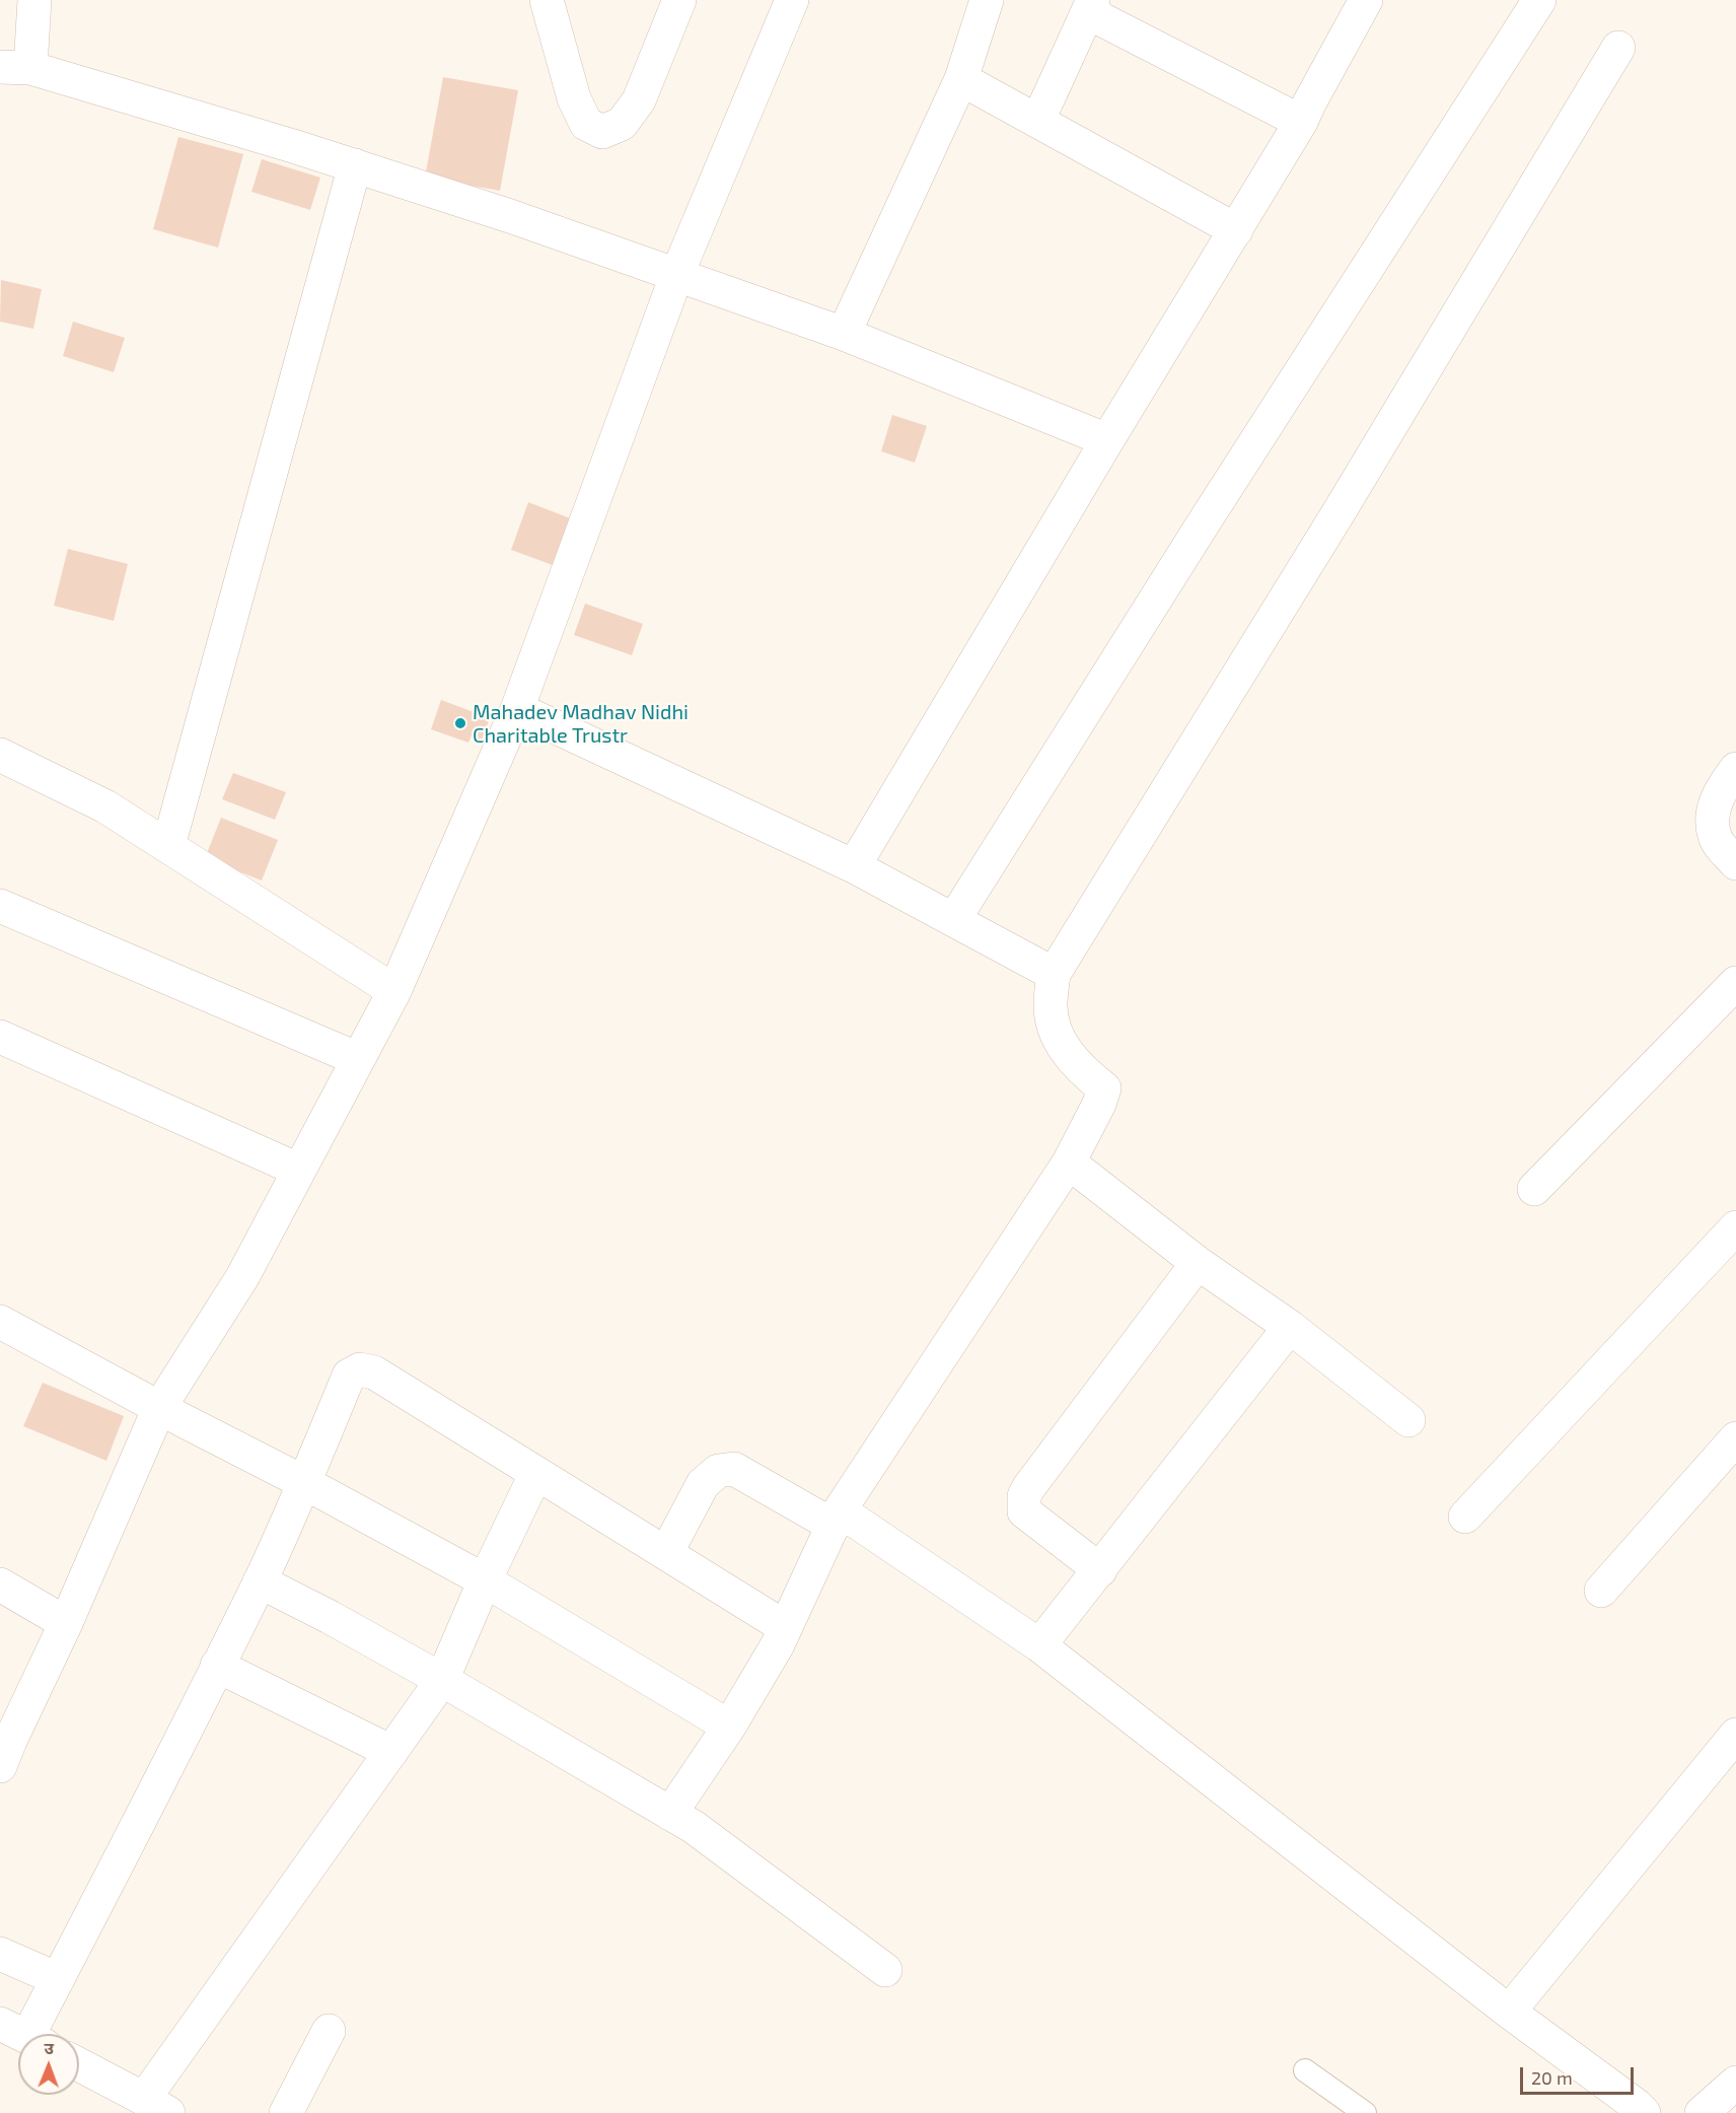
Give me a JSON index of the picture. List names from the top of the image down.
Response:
{
  "places": ["Mahadev Madhav Nidhi Charitable Trustr"],
  "scale_bar": "20 m",
  "north": "top"
}
